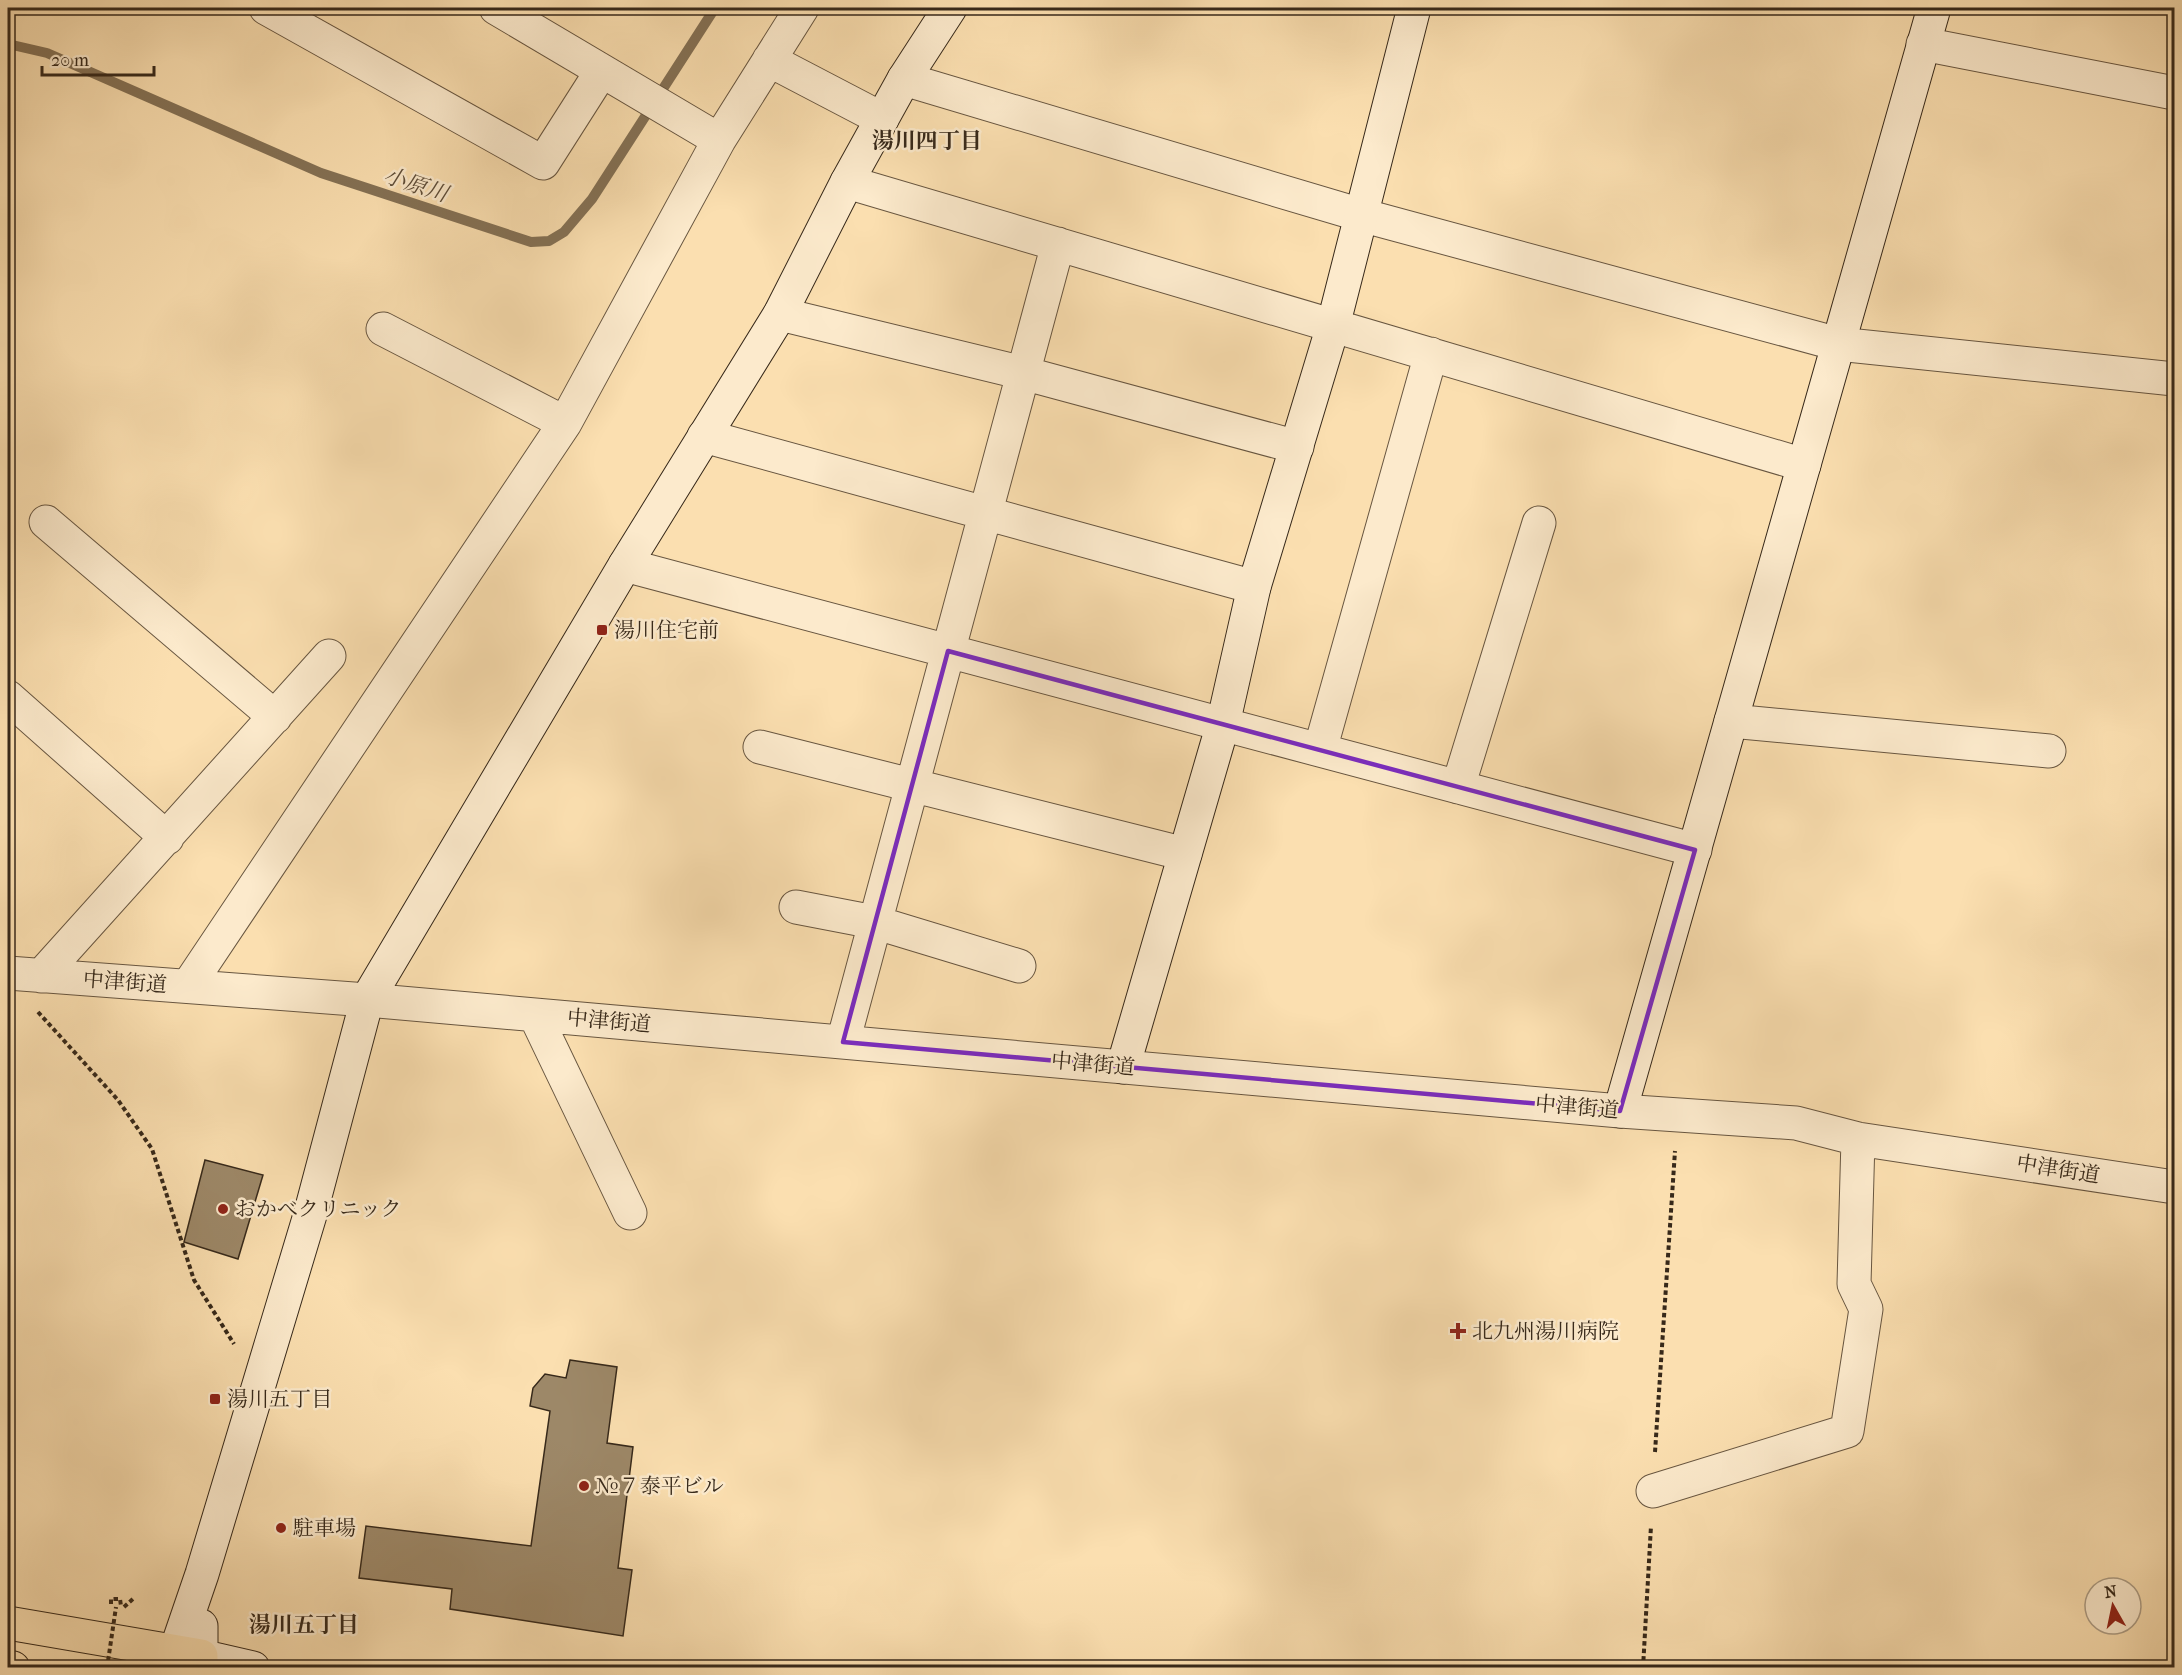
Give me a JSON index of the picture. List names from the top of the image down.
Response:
{
  "streets": {
    "street": ["中津街道"]
  },
  "districts": ["湯川四丁目", "湯川五丁目"],
  "water": ["小原川"],
  "places": {
    "transit": ["湯川住宅前", "湯川五丁目"],
    "other": ["おかべクリニック", "№７泰平ビル", "駐車場"],
    "health": ["北九州湯川病院"]
  },
  "scale_bar": "20 m",
  "north": "top"
}
